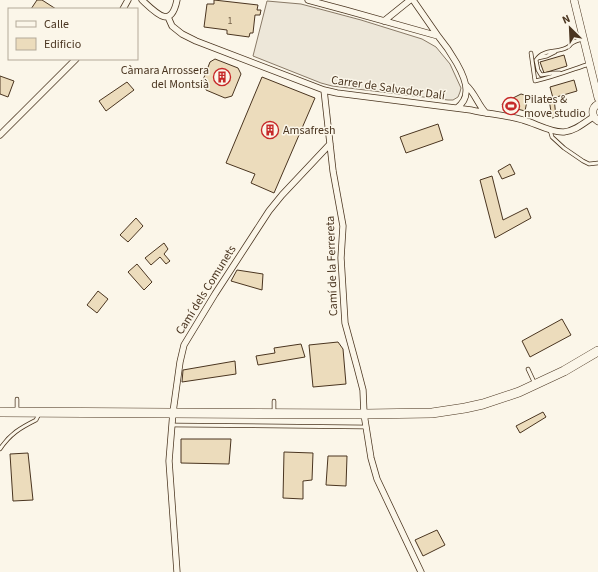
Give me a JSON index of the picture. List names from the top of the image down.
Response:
{
  "streets": {
    "street": ["Carrer de Salvador Dalí", "Camí de la Ferrereta", "Camí dels Comunets"]
  },
  "crossings": [
    ["Carrer de Salvador Dalí", "Camí de la Ferrereta"],
    ["Camí de la Ferrereta", "Camí dels Comunets"]
  ],
  "places": {
    "building": ["Càmara Arrossera del Montsià", "Amsafresh"],
    "sports": ["Pilates & move studio"]
  },
  "house_numbers": ["1"],
  "legend": ["Calle", "Edificio"],
  "north": "top left"
}
